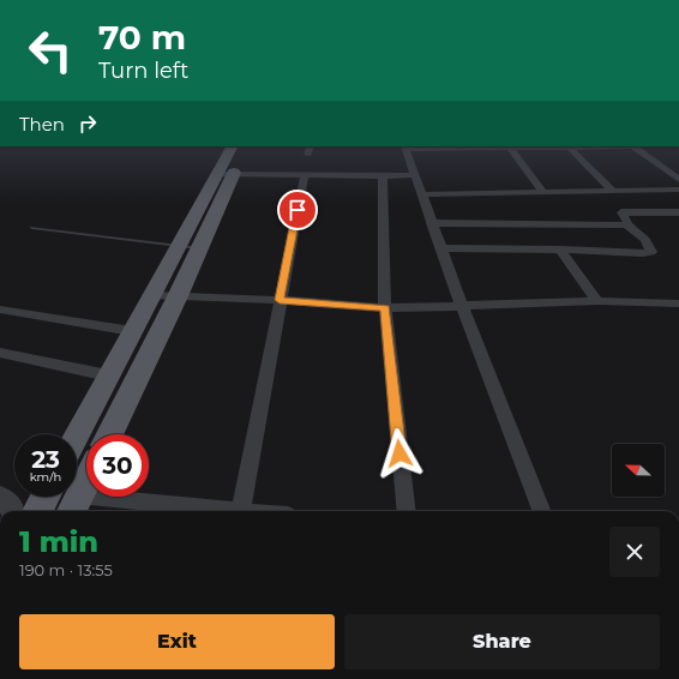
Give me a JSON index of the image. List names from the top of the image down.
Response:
{
  "north": "left",
  "page": {
    "turn": ["70 m", "Turn left"],
    "then": "Then",
    "speed": "23 km/h",
    "limit": "30",
    "heading": ["1 min", "190 m · 13:55"],
    "buttons": ["Exit", "Share"]
  }
}
